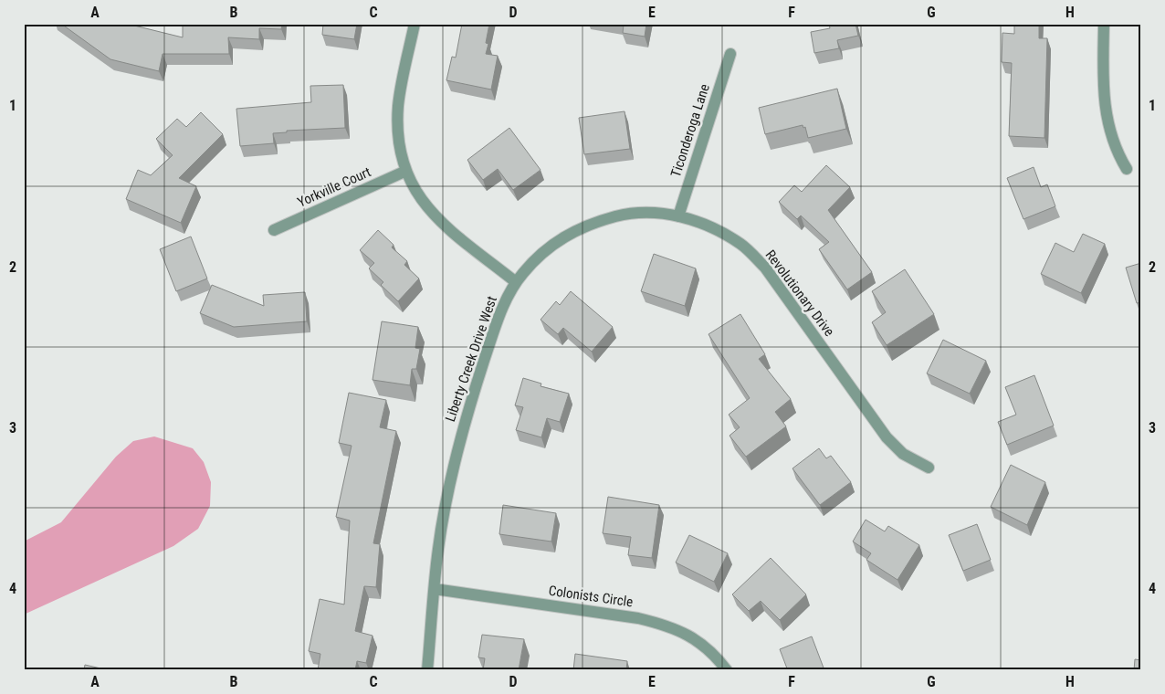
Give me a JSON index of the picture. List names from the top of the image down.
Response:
{
  "streets": {
    "street": [
      "Ticonderoga Lane",
      "Yorkville Court",
      "Revolutionary Drive",
      "Liberty Creek Drive West",
      "Colonists Circle"
    ]
  },
  "crossings": [
    ["Ticonderoga Lane", "Revolutionary Drive"],
    ["Revolutionary Drive", "Liberty Creek Drive West"],
    ["Liberty Creek Drive West", "Colonists Circle"]
  ],
  "grid": {
    "columns": [
      "A",
      "B",
      "C",
      "D",
      "E",
      "F",
      "G",
      "H"
    ],
    "rows": [
      "1",
      "2",
      "3",
      "4"
    ]
  }
}
